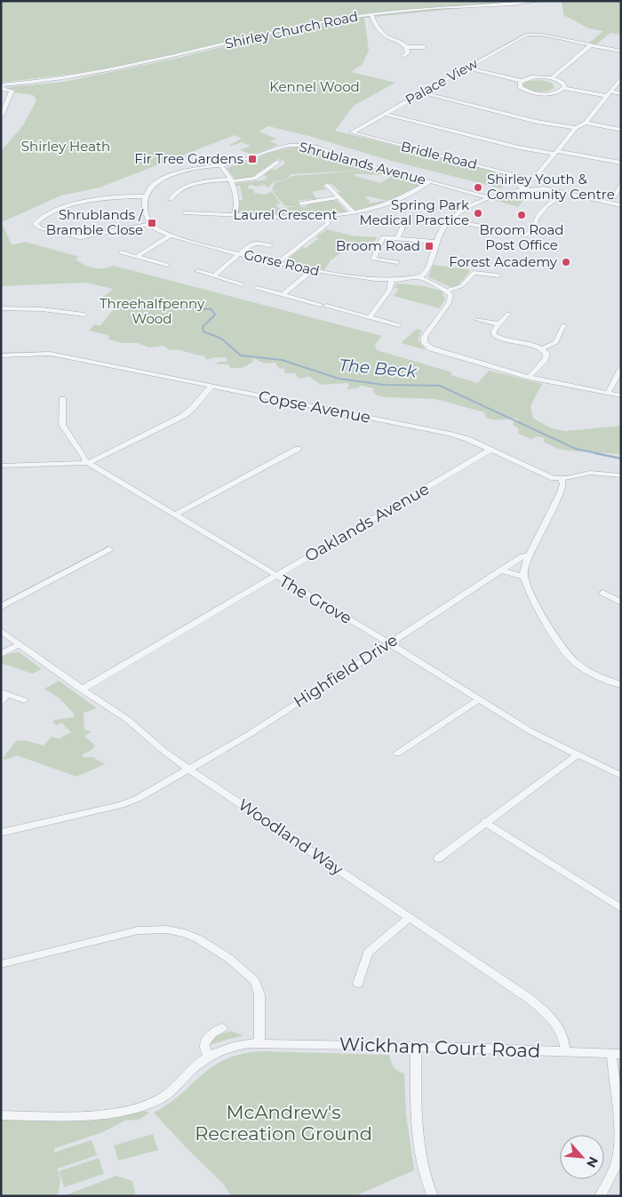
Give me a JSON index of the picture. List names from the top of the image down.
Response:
{
  "streets": {
    "street": [
      "Shirley Church Road",
      "Palace View",
      "Bridle Road",
      "Shrublands Avenue",
      "Laurel Crescent",
      "Gorse Road",
      "Copse Avenue",
      "Oaklands Avenue",
      "The Grove",
      "Highfield Drive",
      "Woodland Way",
      "Wickham Court Road"
    ]
  },
  "crossings": [
    ["Palace View", "Bridle Road"],
    ["Shrublands Avenue", "Laurel Crescent"],
    ["Copse Avenue", "Oaklands Avenue"],
    ["Oaklands Avenue", "The Grove"],
    ["Oaklands Avenue", "Woodland Way"],
    ["The Grove", "Highfield Drive"],
    ["Highfield Drive", "Woodland Way"],
    ["Woodland Way", "Wickham Court Road"]
  ],
  "water": ["The Beck"],
  "parks": [
    "Kennel Wood",
    "Shirley Heath",
    "Threehalfpenny Wood",
    "McAndrew's Recreation Ground"
  ],
  "places": {
    "transit": ["Fir Tree Gardens", "Shrublands / Bramble Close", "Broom Road"],
    "other": [
      "Shirley Youth & Community Centre",
      "Spring Park Medical Practice",
      "Broom Road Post Office",
      "Forest Academy"
    ]
  },
  "north": "bottom right"
}
